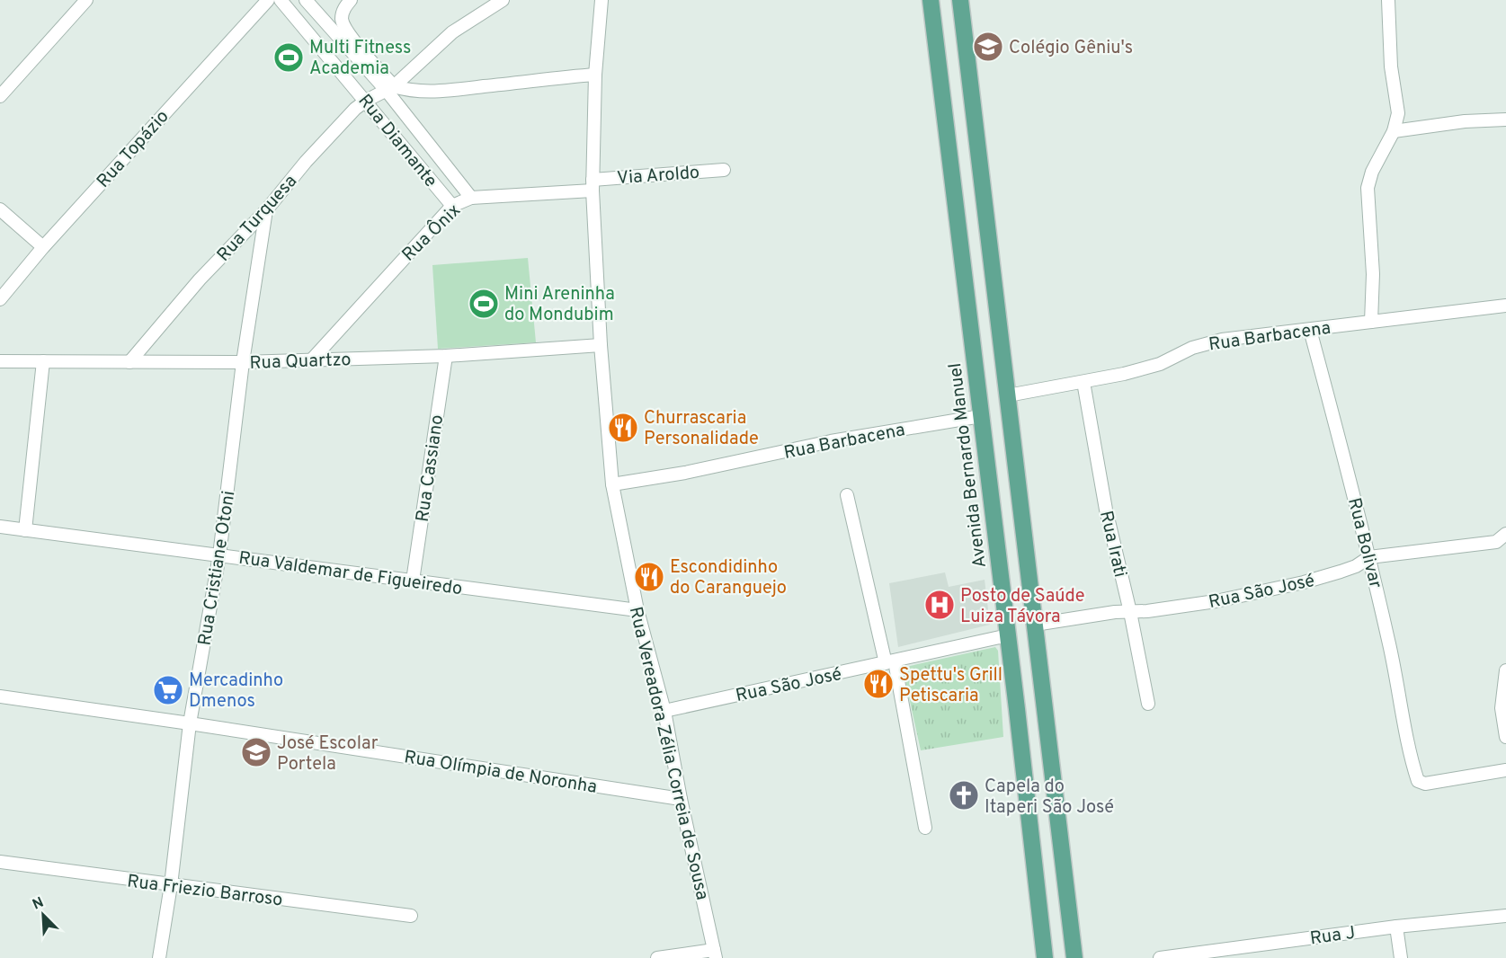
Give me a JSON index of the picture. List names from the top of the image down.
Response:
{
  "streets": {
    "main road": ["Avenida Bernardo Manuel"],
    "street": [
      "Rua Diamante",
      "Rua Topázio",
      "Via Aroldo",
      "Rua Turquesa",
      "Rua Ônix",
      "Rua Barbacena",
      "Rua Quartzo",
      "Rua Cassiano",
      "Rua Bolivar",
      "Rua Irati",
      "Rua Cristiane Otoni",
      "Rua Valdemar de Figueiredo",
      "Rua São José",
      "Rua Vereadora Zélia Correia de Sousa",
      "Rua Olímpia de Noronha",
      "Rua Friezio Barroso",
      "Rua J"
    ]
  },
  "crossings": [
    ["Rua Diamante", "Rua Turquesa"],
    ["Rua Diamante", "Rua Ônix"],
    ["Via Aroldo", "Rua Ônix"],
    ["Via Aroldo", "Rua Vereadora Zélia Correia de Sousa"],
    ["Rua Turquesa", "Rua Quartzo"],
    ["Rua Turquesa", "Rua Cristiane Otoni"],
    ["Rua Ônix", "Rua Quartzo"],
    ["Rua Ônix", "Rua Vereadora Zélia Correia de Sousa"],
    ["Rua Barbacena", "Avenida Bernardo Manuel"],
    ["Rua Barbacena", "Rua Bolivar"],
    ["Rua Barbacena", "Rua Irati"],
    ["Rua Barbacena", "Rua Vereadora Zélia Correia de Sousa"],
    ["Rua Quartzo", "Rua Cassiano"],
    ["Rua Quartzo", "Rua Cristiane Otoni"],
    ["Rua Quartzo", "Rua Vereadora Zélia Correia de Sousa"],
    ["Avenida Bernardo Manuel", "Rua São José"],
    ["Rua Cassiano", "Rua Valdemar de Figueiredo"],
    ["Rua Bolivar", "Rua São José"],
    ["Rua Irati", "Rua São José"],
    ["Rua Cristiane Otoni", "Rua Valdemar de Figueiredo"],
    ["Rua Cristiane Otoni", "Rua Olímpia de Noronha"],
    ["Rua Cristiane Otoni", "Rua Friezio Barroso"],
    ["Rua Valdemar de Figueiredo", "Rua Vereadora Zélia Correia de Sousa"],
    ["Rua São José", "Rua Vereadora Zélia Correia de Sousa"],
    ["Rua Vereadora Zélia Correia de Sousa", "Rua Olímpia de Noronha"]
  ],
  "places": {
    "school or university": ["Colégio Gêniu's", "José Escolar Portela"],
    "sports": ["Multi Fitness Academia", "Mini Areninha do Mondubim"],
    "restaurant": ["Churrascaria Personalidade", "Escondidinho do Caranguejo", "Spettu's Grill Petiscaria"],
    "hospital": ["Posto de Saúde Luiza Távora"],
    "supermarket": ["Mercadinho Dmenos"],
    "church": ["Capela do Itaperi São José"]
  },
  "north": "top left"
}
